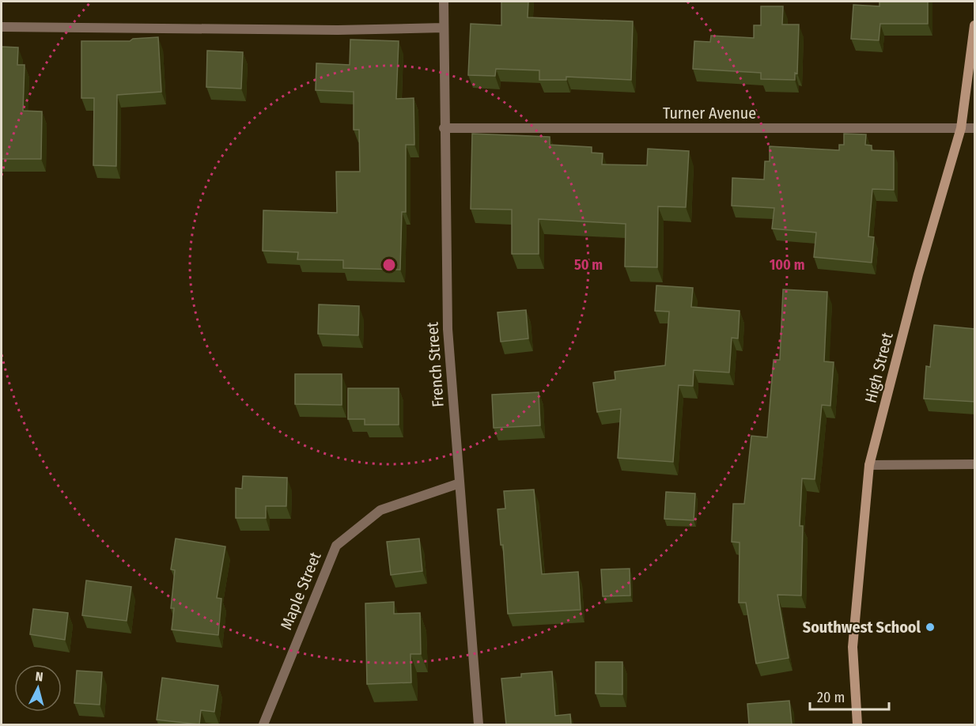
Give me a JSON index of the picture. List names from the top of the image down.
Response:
{
  "streets": {
    "street": [
      "Turner Avenue",
      "French Street",
      "High Street",
      "Maple Street"
    ]
  },
  "crossings": [
    ["Turner Avenue", "French Street"],
    ["Turner Avenue", "High Street"],
    ["French Street", "Maple Street"]
  ],
  "places": ["Southwest School"],
  "scale_bar": "20 m",
  "north": "top",
  "rings": ["50 m", "100 m"]
}
